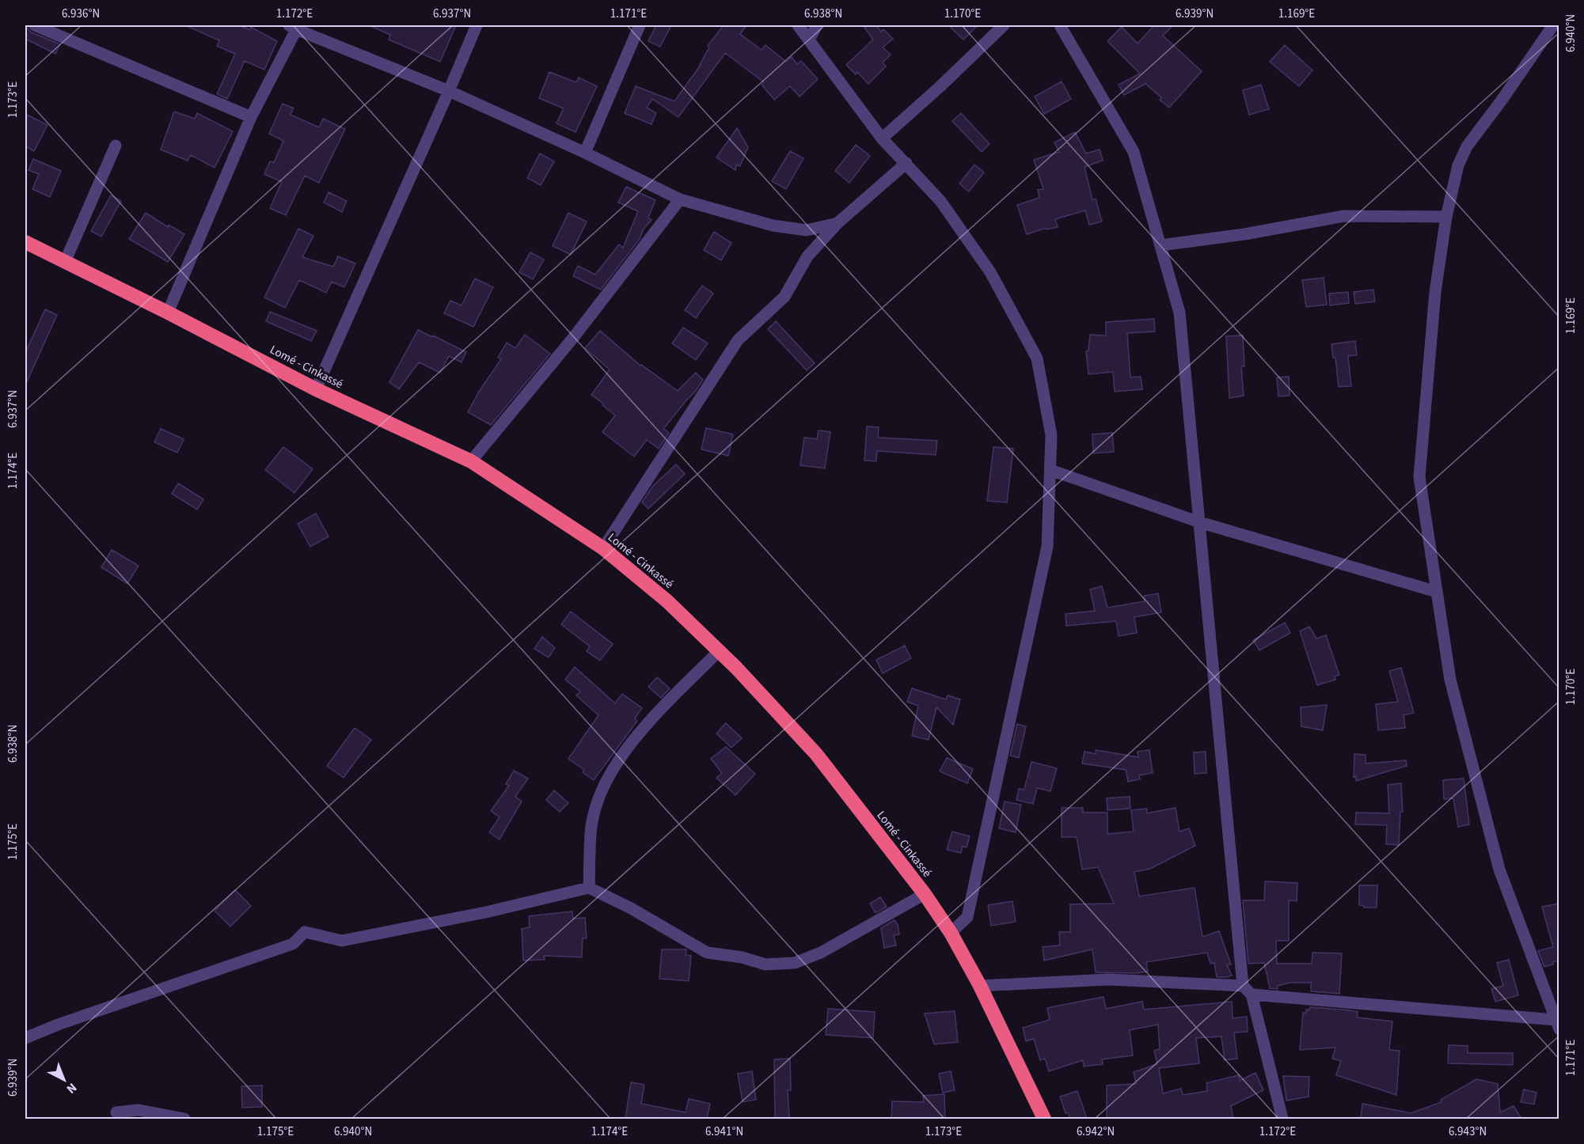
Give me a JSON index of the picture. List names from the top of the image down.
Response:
{
  "streets": {
    "highway": ["Lomé - Cinkassé"]
  },
  "north": "bottom right",
  "coordinates": [
    "6.936°N",
    "1.172°E",
    "6.937°N",
    "1.171°E",
    "6.938°N",
    "1.170°E",
    "6.939°N",
    "1.169°E",
    "6.940°N",
    "1.173°E",
    "1.174°E",
    "1.175°E",
    "6.941°N",
    "6.942°N",
    "6.943°N"
  ]
}
